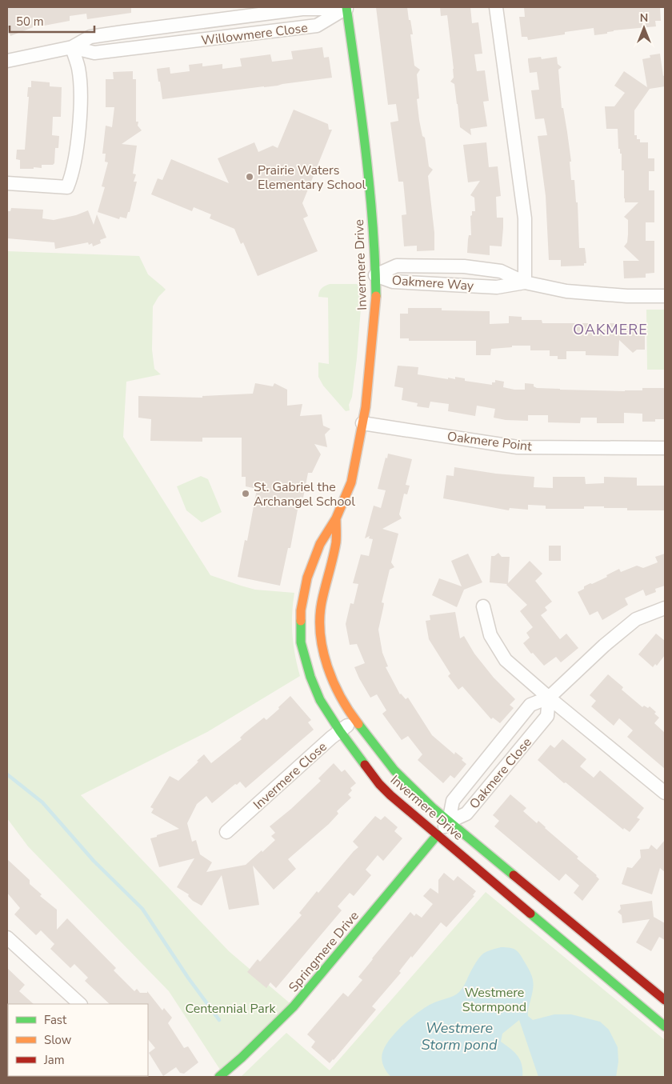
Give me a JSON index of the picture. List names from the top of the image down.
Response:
{
  "streets": {
    "street": [
      "Willowmere Close",
      "Invermere Drive",
      "Oakmere Way",
      "Oakmere Point",
      "Oakmere Close",
      "Invermere Close",
      "Springmere Drive"
    ]
  },
  "crossings": [
    ["Willowmere Close", "Invermere Drive"],
    ["Invermere Drive", "Oakmere Way"],
    ["Invermere Drive", "Oakmere Point"],
    ["Invermere Drive", "Oakmere Close"],
    ["Invermere Drive", "Invermere Close"],
    ["Invermere Drive", "Springmere Drive"]
  ],
  "districts": ["OAKMERE"],
  "water": ["Westmere Storm pond"],
  "parks": ["Westmere Stormpond", "Centennial Park"],
  "places": ["Prairie Waters Elementary School", "St. Gabriel the Archangel School"],
  "legend": ["Fast", "Slow", "Jam"],
  "scale_bar": "50 m",
  "north": "top"
}
